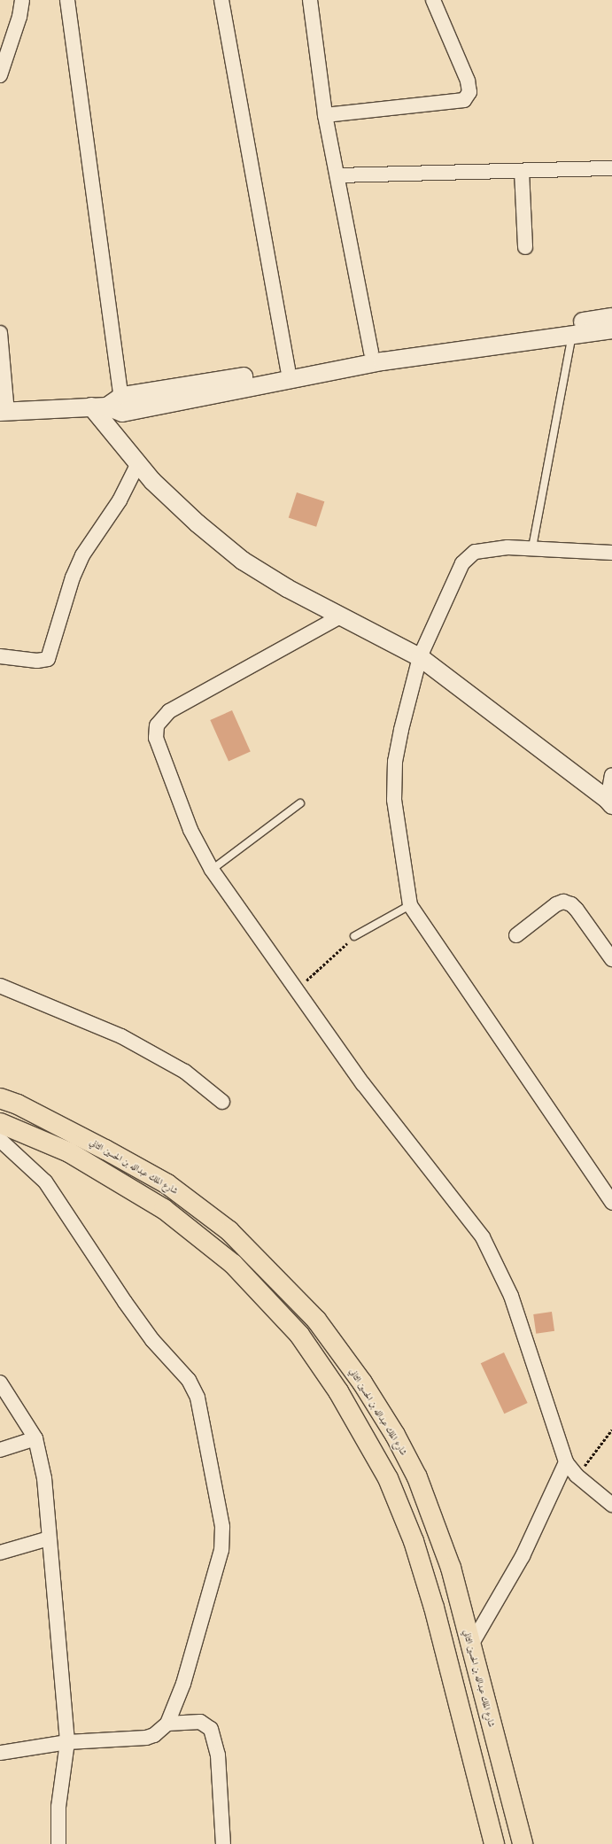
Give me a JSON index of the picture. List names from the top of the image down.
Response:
{
  "streets": {
    "highway": ["شارع الملك عبدالله بن الحسين الثاني"]
  }
}
